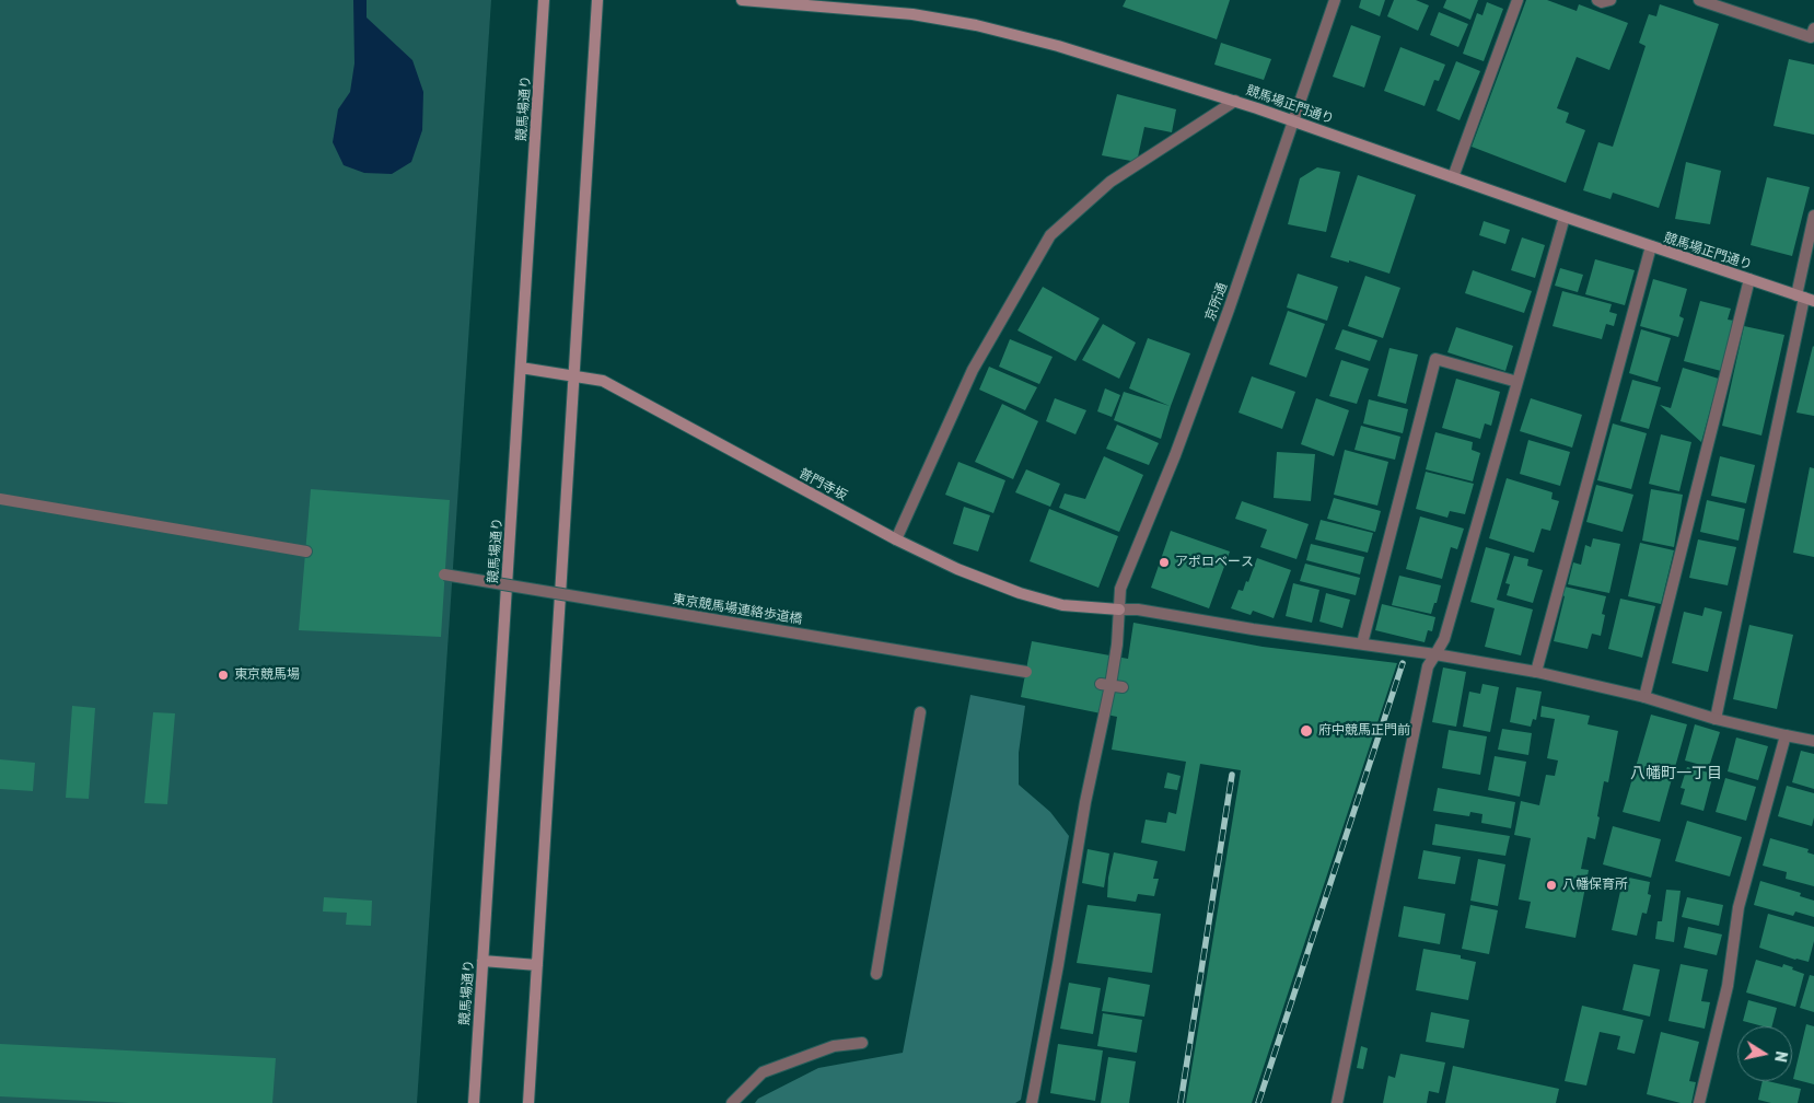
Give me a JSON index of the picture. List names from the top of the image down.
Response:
{
  "streets": {
    "street": [
      "競馬場正門通り",
      "競馬場通り",
      "京所通",
      "普門寺坂",
      "東京競馬場連絡歩道橋"
    ]
  },
  "crossings": [
    ["競馬場正門通り", "京所通"],
    ["競馬場通り", "普門寺坂"],
    ["京所通", "普門寺坂"]
  ],
  "districts": ["八幡町一丁目"],
  "places": [
    "アポロベース",
    "東京競馬場",
    "府中競馬正門前",
    "八幡保育所"
  ],
  "north": "right"
}
